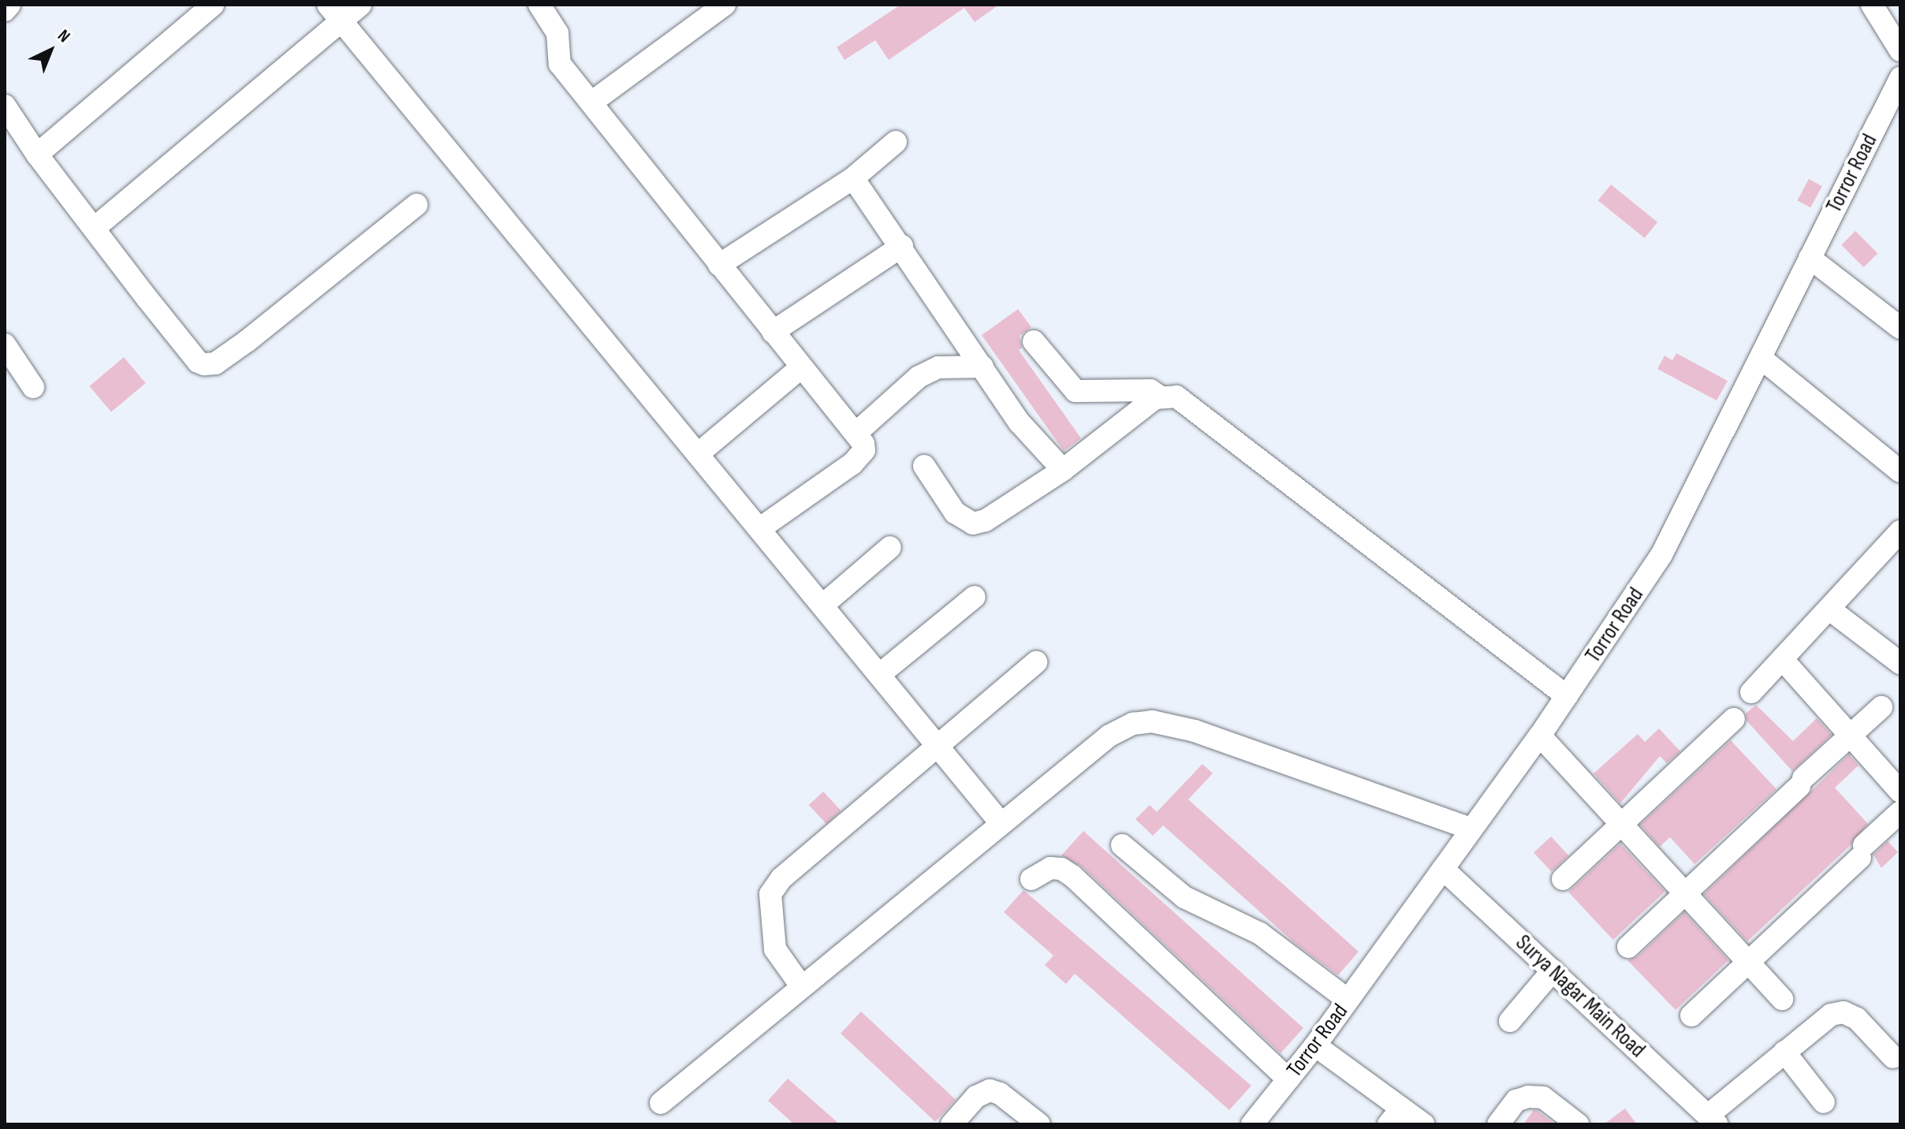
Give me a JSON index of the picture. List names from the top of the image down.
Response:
{
  "streets": {
    "street": ["Torror Road", "Surya Nagar Main Road"]
  },
  "crossings": [
    ["Torror Road", "Surya Nagar Main Road"]
  ],
  "north": "top right"
}
